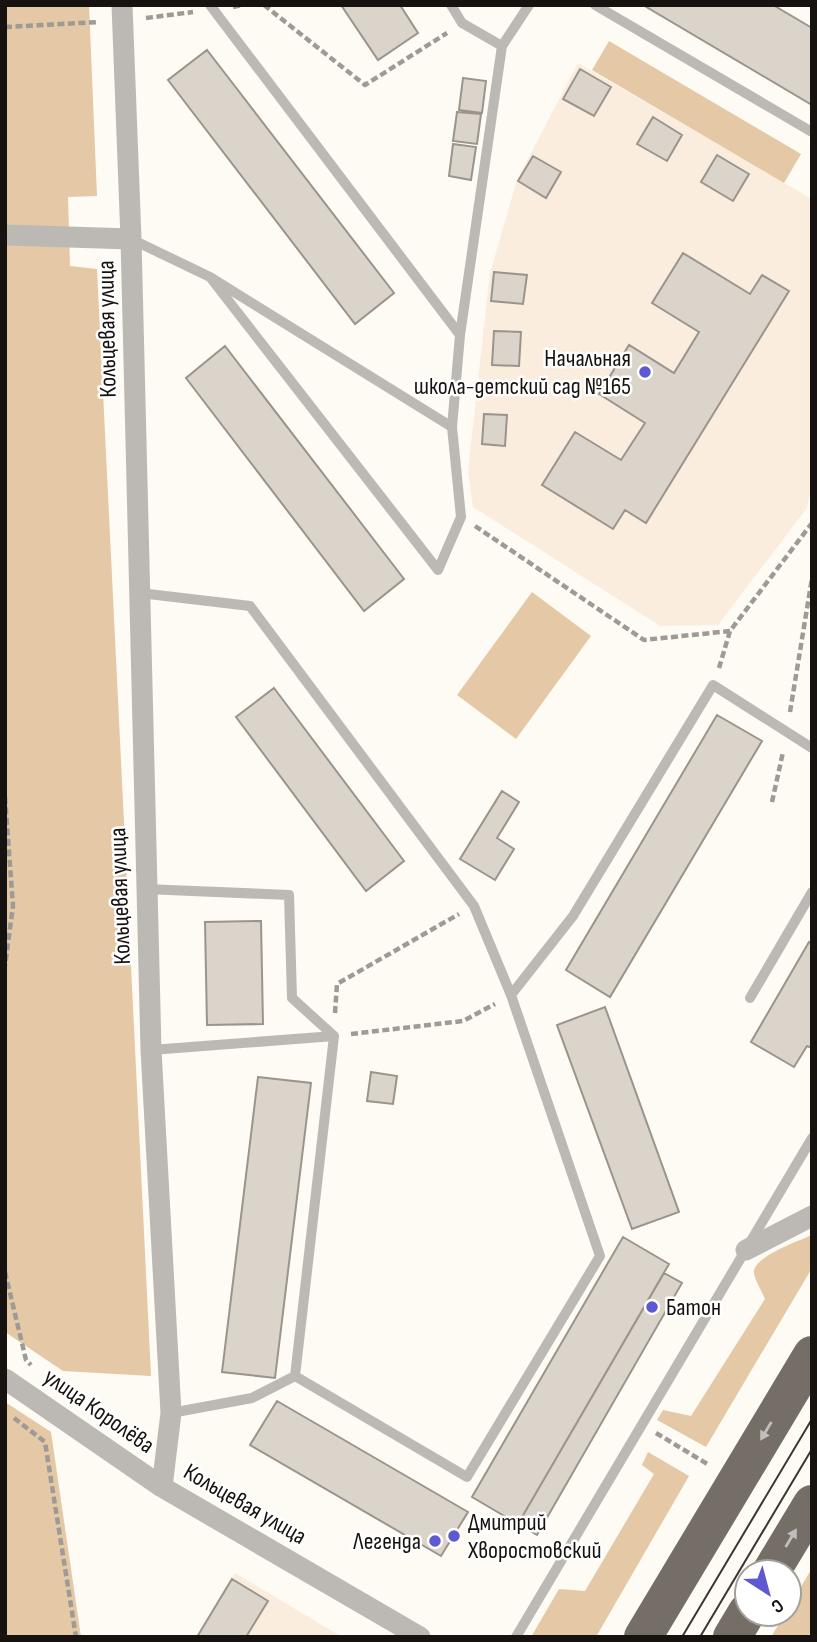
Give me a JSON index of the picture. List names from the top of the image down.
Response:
{
  "streets": {
    "street": ["Кольцевая улица", "улица Королёва"]
  },
  "crossings": [
    ["Кольцевая улица", "улица Королёва"]
  ],
  "places": [
    "Начальная школа-детский сад №165",
    "Батон",
    "Дмитрий Хворостовский",
    "Легенда"
  ],
  "north": "bottom right"
}
